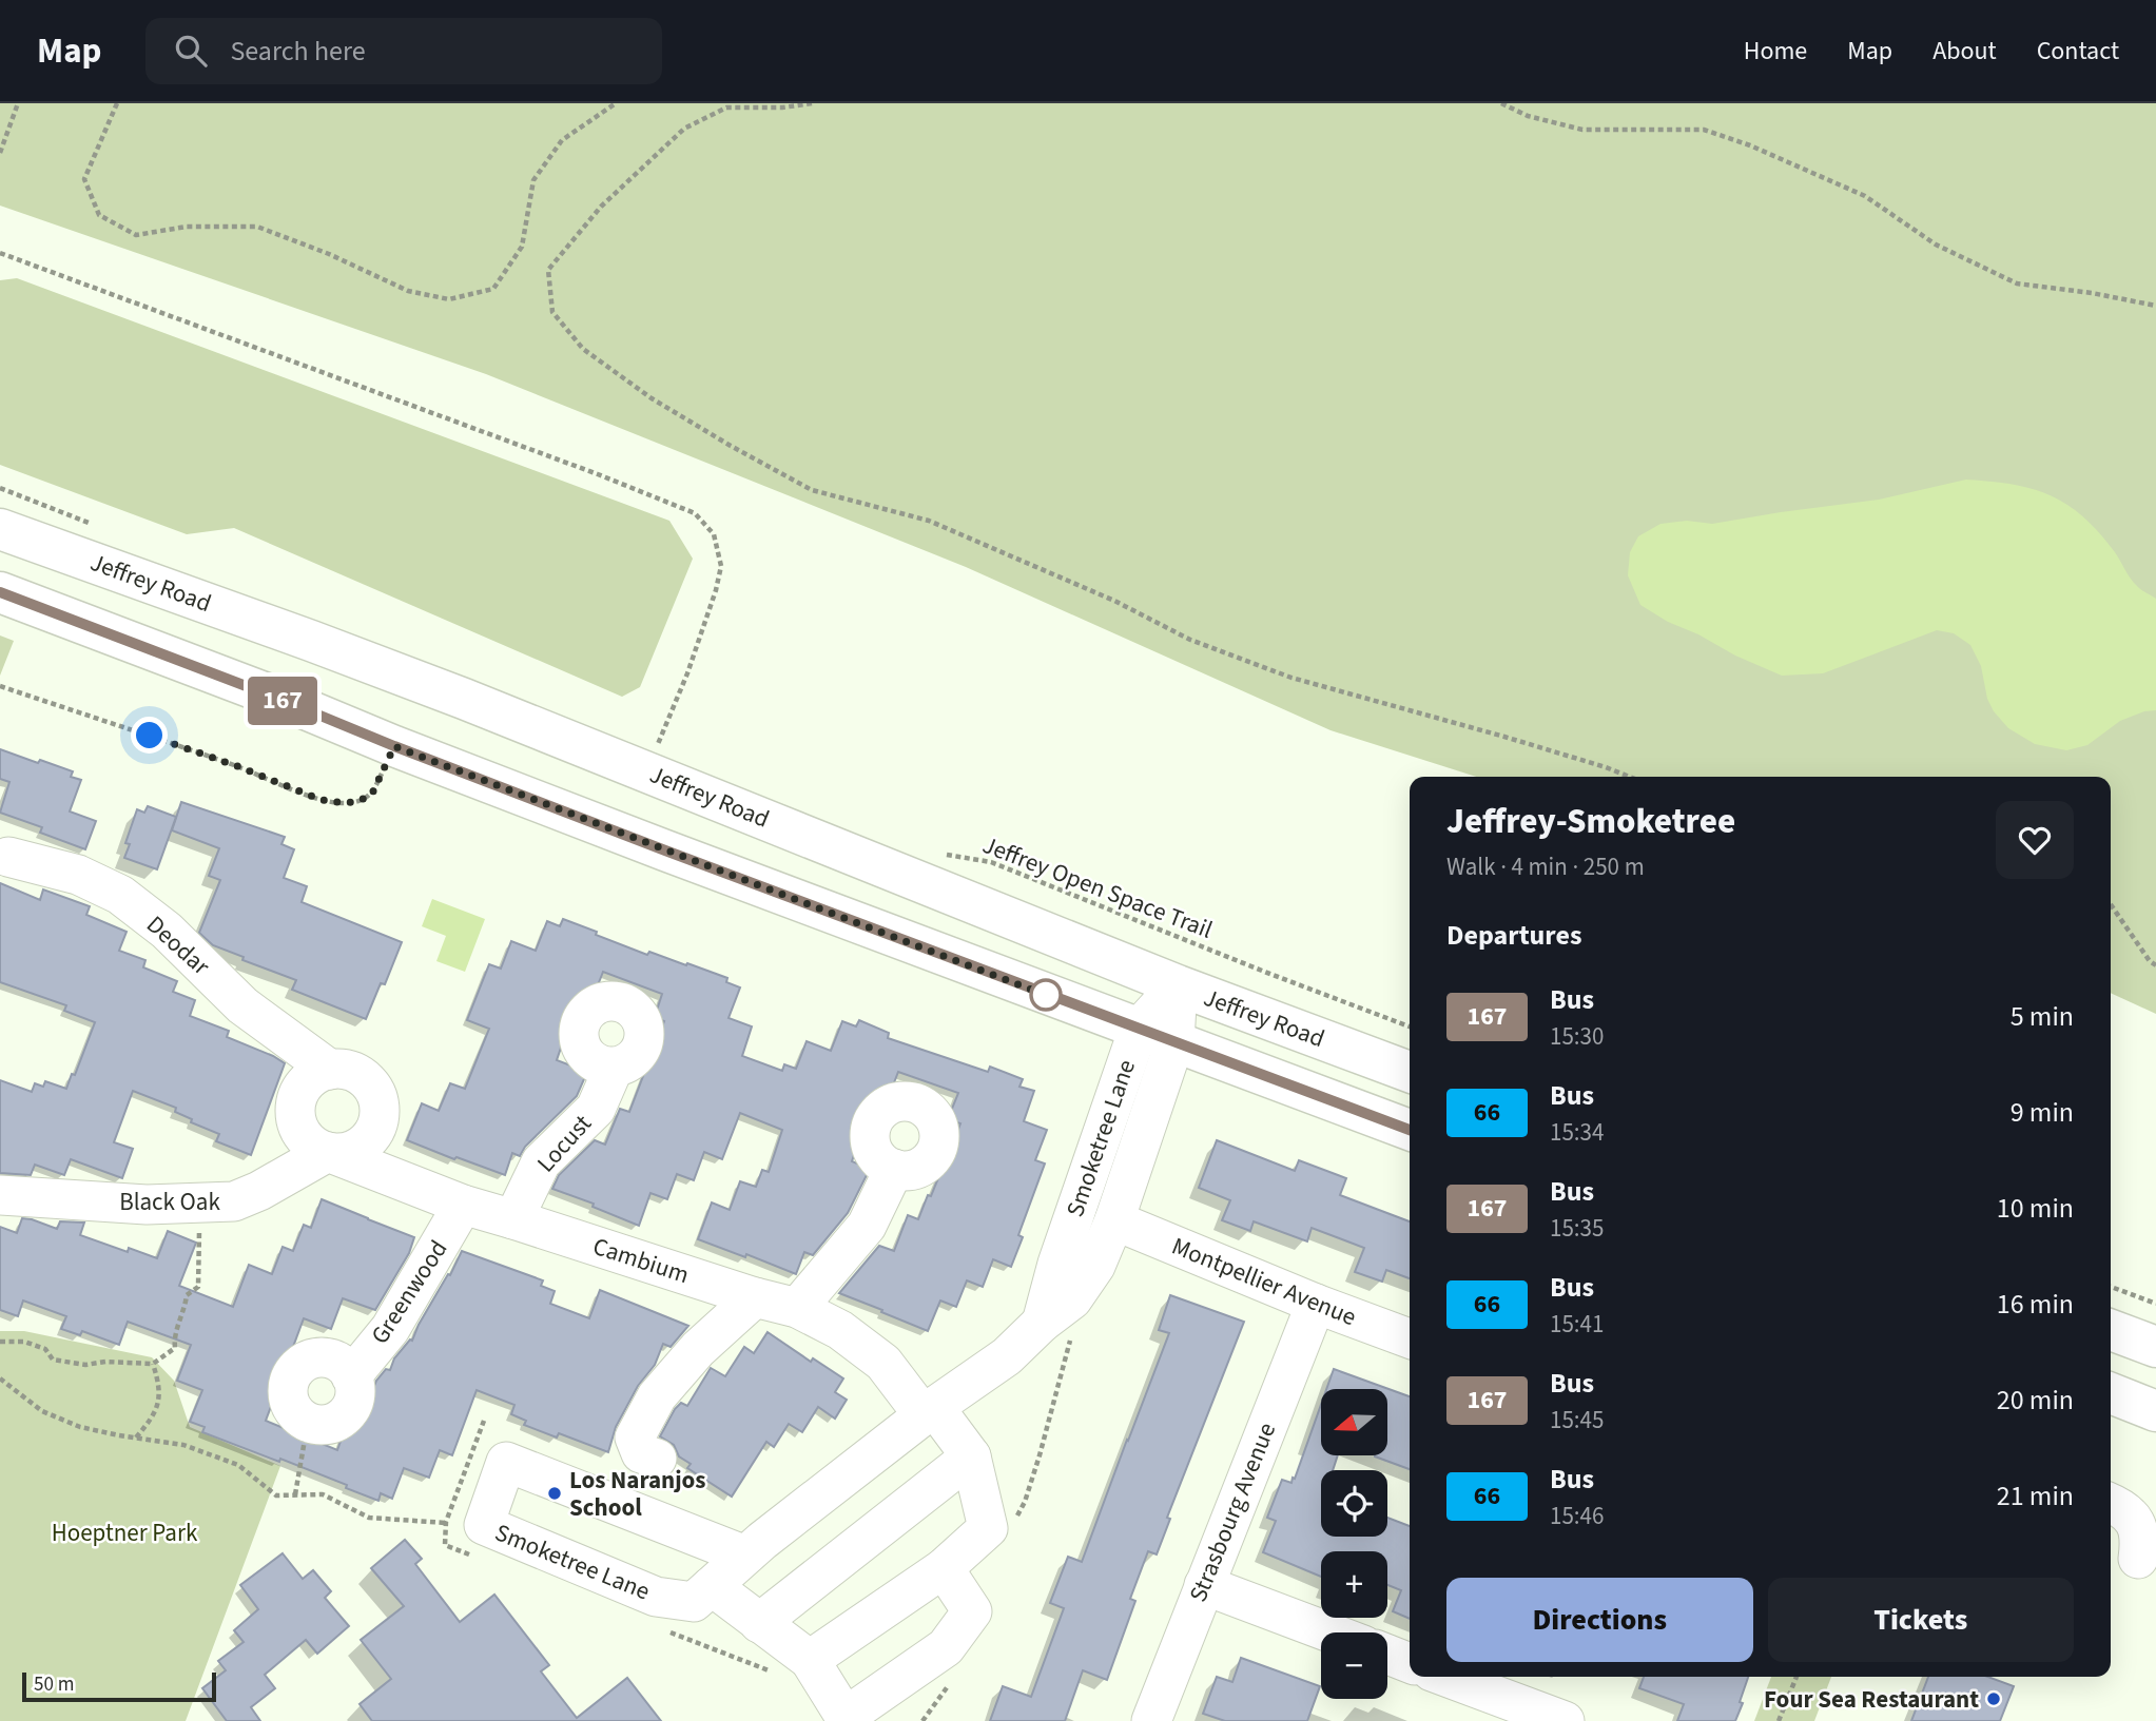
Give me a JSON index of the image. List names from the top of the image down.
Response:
{
  "streets": {
    "main road": ["Jeffrey Road"],
    "street": [
      "Deodar",
      "Smoketree Lane",
      "Locust",
      "Black Oak",
      "Cambium",
      "Montpellier Avenue",
      "Greenwood",
      "Strasbourg Avenue"
    ],
    "path": ["Jeffrey Open Space Trail"]
  },
  "crossings": [
    ["Jeffrey Road", "Smoketree Lane"],
    ["Deodar", "Black Oak"],
    ["Deodar", "Cambium"],
    ["Smoketree Lane", "Cambium"],
    ["Smoketree Lane", "Montpellier Avenue"],
    ["Locust", "Cambium"],
    ["Black Oak", "Cambium"],
    ["Cambium", "Greenwood"],
    ["Montpellier Avenue", "Strasbourg Avenue"]
  ],
  "parks": ["Hoeptner Park"],
  "places": ["Los Naranjos School", "Four Sea Restaurant"],
  "lines": ["bus line 167"],
  "scale_bar": "50 m",
  "north": "left",
  "page": {
    "header": "Map",
    "search": "Search here",
    "nav": [
      "Home",
      "Map",
      "About",
      "Contact"
    ],
    "on_map": "167",
    "heading": [
      ["Jeffrey-Smoketree", "Walk · 4 min · 250 m"],
      "Departures"
    ],
    "list": [
      {
        "mark": "167",
        "name": "Bus",
        "note": "15:30",
        "value": "5 min"
      },
      {
        "mark": "66",
        "name": "Bus",
        "note": "15:34",
        "value": "9 min"
      },
      {
        "mark": "167",
        "name": "Bus",
        "note": "15:35",
        "value": "10 min"
      },
      {
        "mark": "66",
        "name": "Bus",
        "note": "15:41",
        "value": "16 min"
      },
      {
        "mark": "167",
        "name": "Bus",
        "note": "15:45",
        "value": "20 min"
      },
      {
        "mark": "66",
        "name": "Bus",
        "note": "15:46",
        "value": "21 min"
      }
    ],
    "map_buttons": ["+", "−"],
    "buttons": ["Directions", "Tickets"],
    "scale": "50 m"
  }
}
